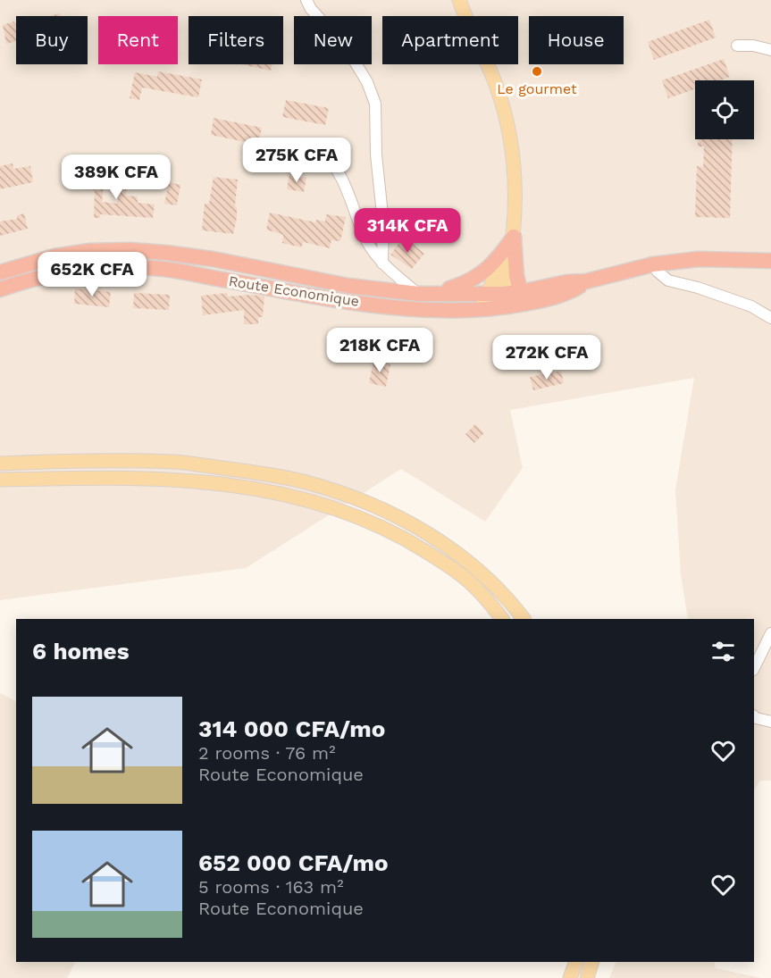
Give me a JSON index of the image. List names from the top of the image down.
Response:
{
  "streets": {
    "highway": ["Route Economique"]
  },
  "places": ["Le gourmet"],
  "page": {
    "chip": [
      "Buy",
      "Rent",
      "Filters",
      "New",
      "Apartment",
      "House"
    ],
    "price": [
      "275K CFA",
      "389K CFA",
      "314K CFA",
      "652K CFA",
      "218K CFA",
      "272K CFA"
    ],
    "heading": "6 homes",
    "list": [
      {
        "name": "314 000 CFA/mo",
        "note": "2 rooms · 76 m² · Route Economique"
      },
      {
        "name": "652 000 CFA/mo",
        "note": "5 rooms · 163 m² · Route Economique"
      }
    ]
  }
}
